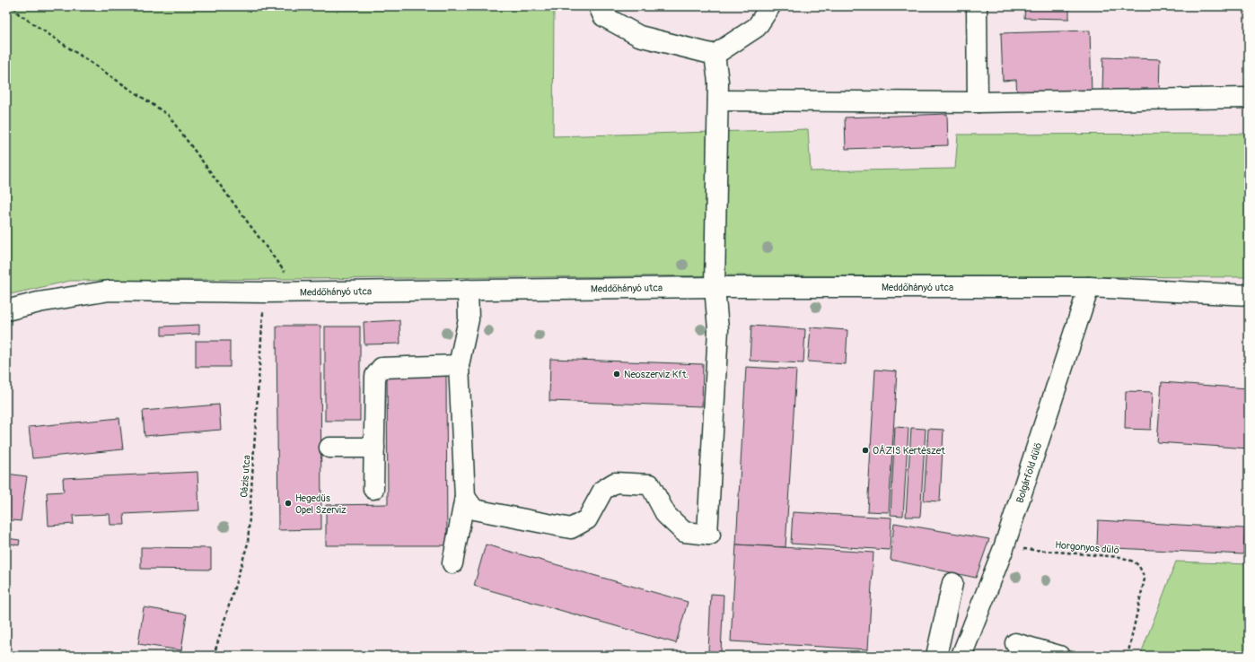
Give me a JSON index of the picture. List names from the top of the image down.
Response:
{
  "streets": {
    "street": ["Meddőhányó utca", "Bolgárföld dűlő"],
    "path": ["Oázis utca", "Horgonyos dűlő"]
  },
  "crossings": [
    ["Meddőhányó utca", "Bolgárföld dűlő"],
    ["Meddőhányó utca", "Oázis utca"],
    ["Bolgárföld dűlő", "Horgonyos dűlő"]
  ],
  "places": ["Neoszerviz Kft.", "OÁZIS Kertészet", "Hegedűs Opel Szerviz"]
}
